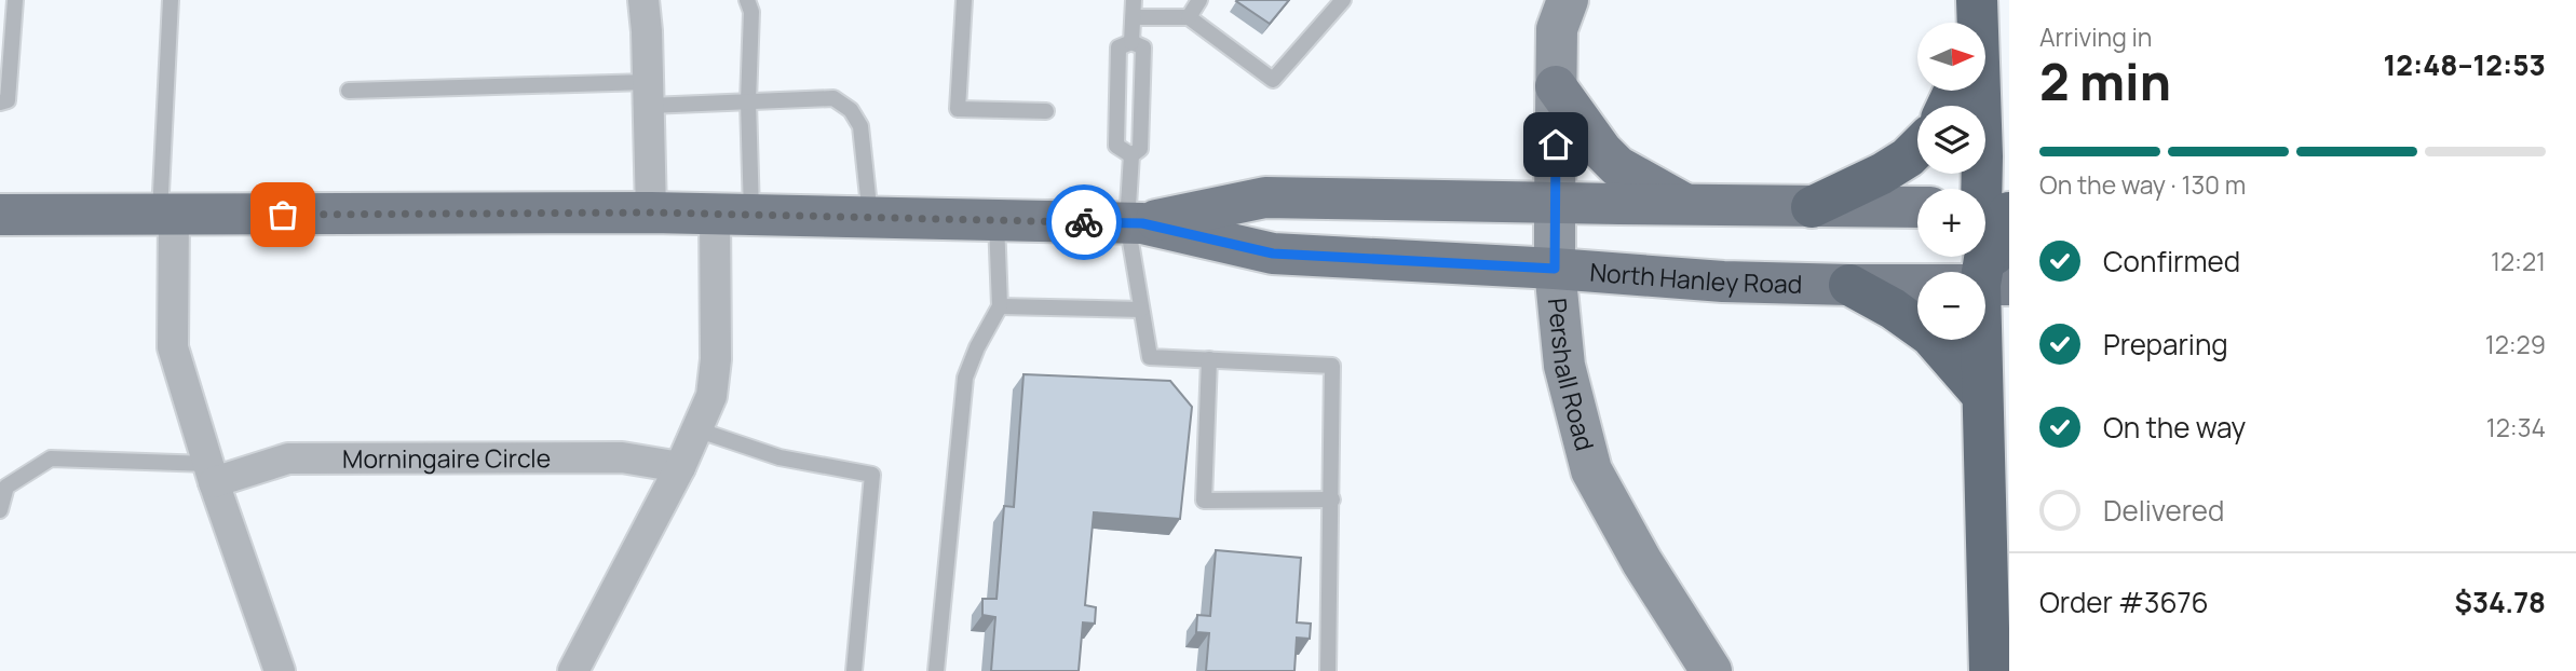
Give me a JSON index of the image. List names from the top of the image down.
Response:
{
  "streets": {
    "main road": ["North Hanley Road"],
    "street": ["Pershall Road", "Morningaire Circle"]
  },
  "crossings": [
    ["North Hanley Road", "Pershall Road"]
  ],
  "north": "right",
  "page": {
    "heading": ["2 min", "Arriving in", "12:48–12:53"],
    "panel": ["Order #3676", "$34.78"],
    "map_buttons": ["+", "−"],
    "bar": "On the way · 130 m",
    "list": [
      ["Confirmed", "12:21"],
      ["Preparing", "12:29"],
      ["On the way", "12:34"],
      "Delivered"
    ]
  }
}
